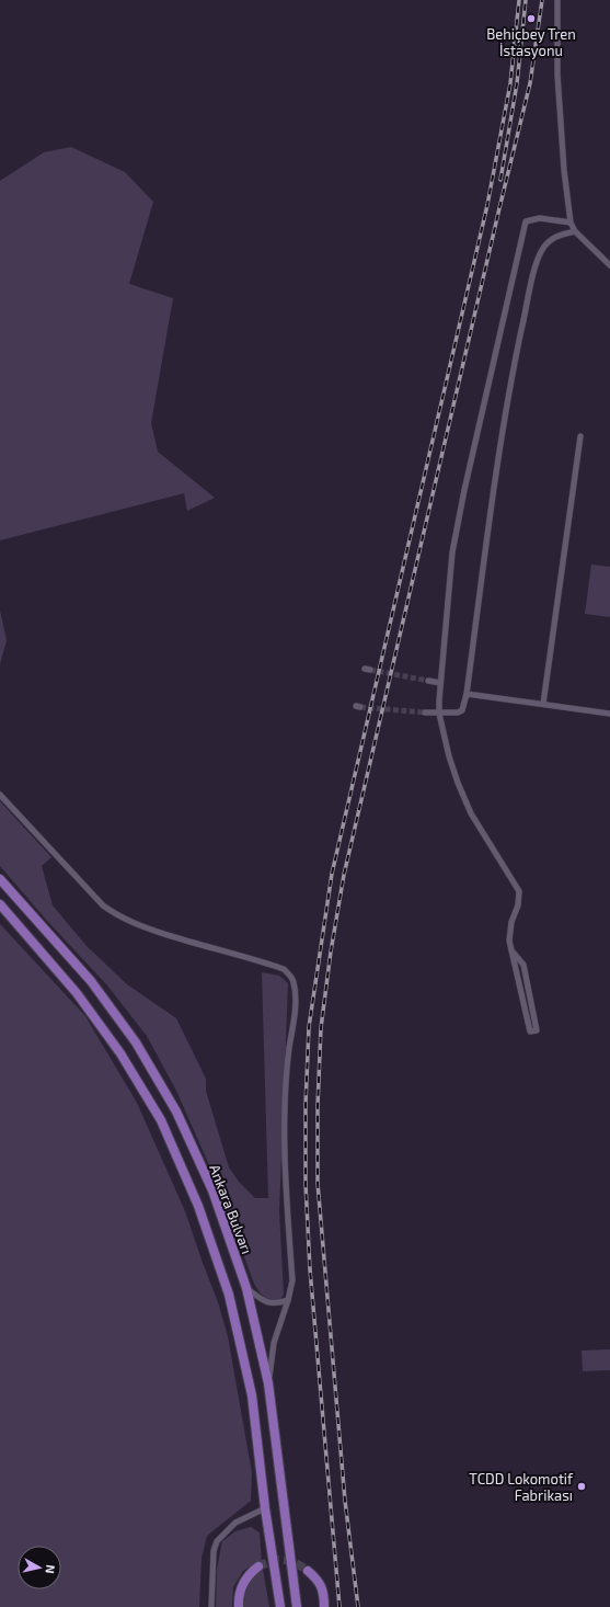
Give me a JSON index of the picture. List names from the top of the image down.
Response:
{
  "streets": {
    "main road": ["Ankara Bulvarı"]
  },
  "places": ["Behiçbey Tren İstasyonu", "TCDD Lokomotif Fabrikası"],
  "north": "right"
}
